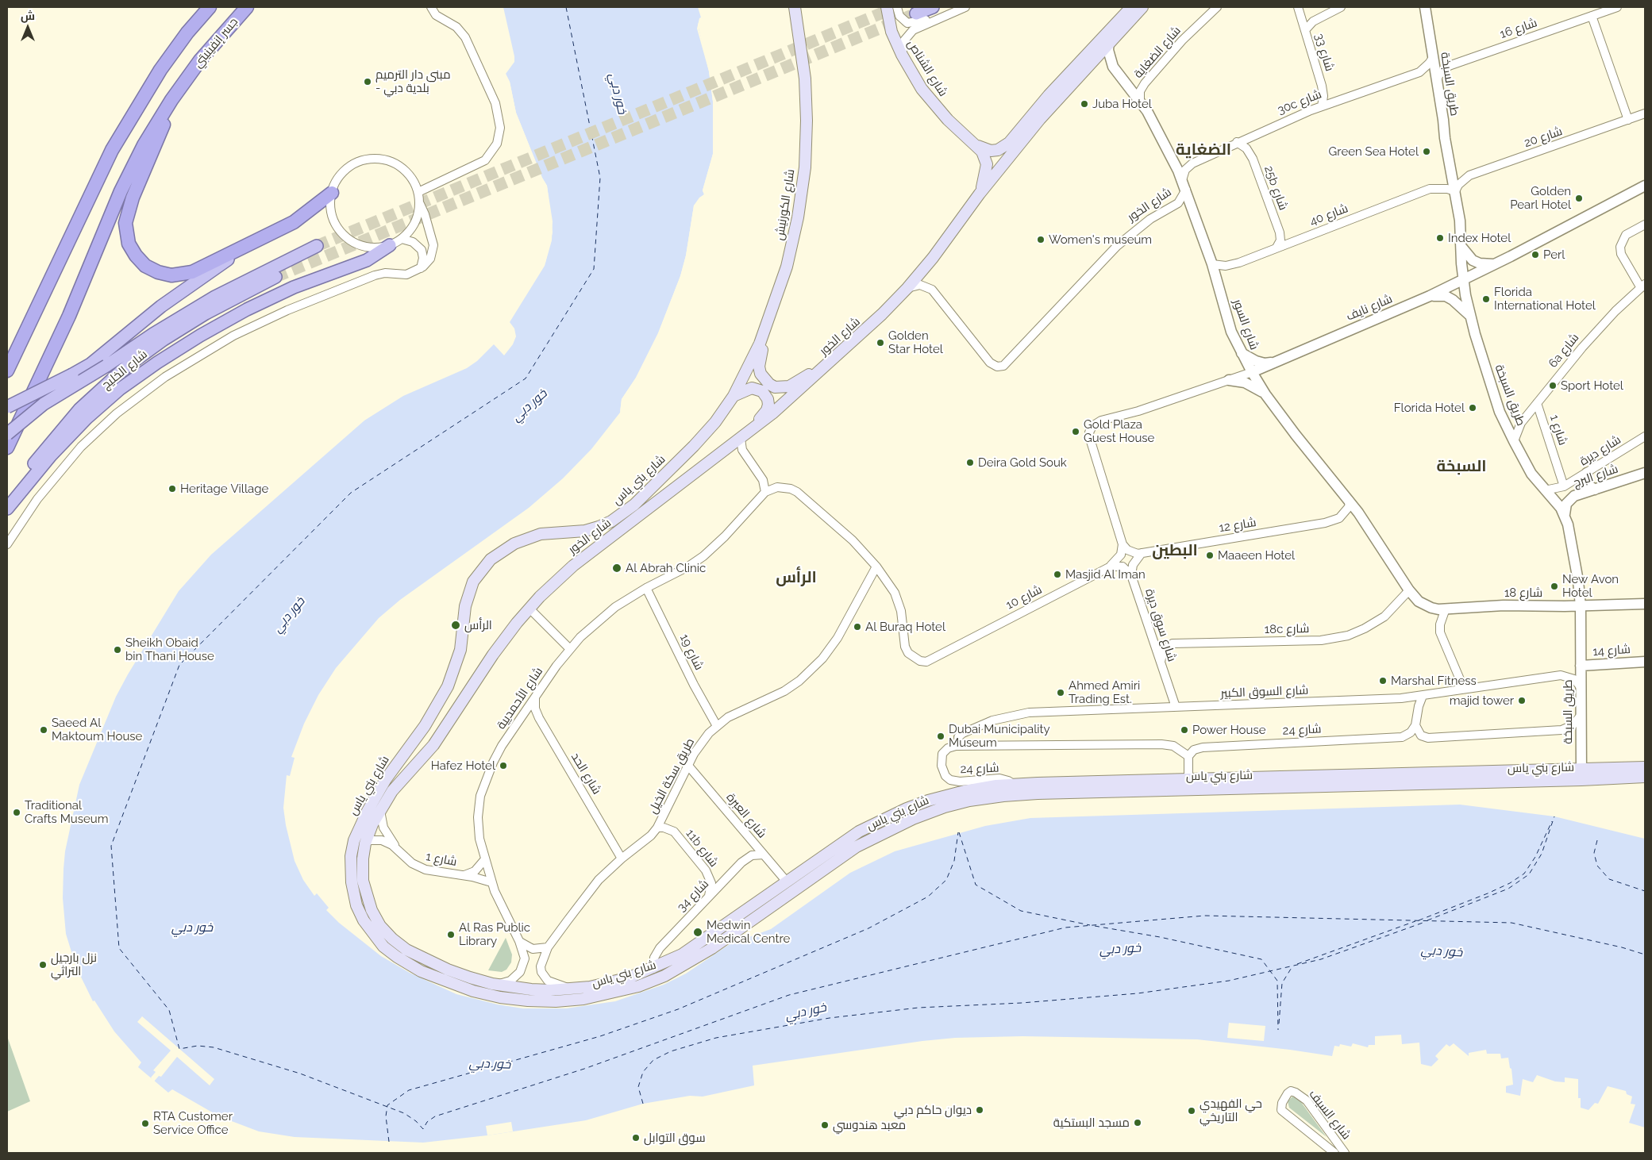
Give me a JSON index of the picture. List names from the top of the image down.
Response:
{
  "streets": {
    "highway": ["جسر إنفينيتي"],
    "main road": [
      "شارع الشناص",
      "شارع الكورنيش",
      "شارع الخور",
      "شارع الخليج",
      "شارع بني ياس"
    ],
    "street": [
      "شارع 16",
      "شارع الضغاية",
      "شارع 33",
      "طريق السبخة",
      "30c شارع",
      "شارع 20",
      "25b شارع",
      "شارع 40",
      "شارع نايف",
      "شارع السور",
      "6a شارع",
      "شارع 1",
      "شارع ديرة",
      "شارع البرج",
      "شارع 12",
      "شارع 18",
      "شارع 10",
      "شارع سوق ديرة",
      "18c شارع",
      "شارع 14",
      "شارع 19",
      "شارع السوق الكبير",
      "شارع الأحمديية",
      "شارع 24",
      "شارع الحد",
      "طريق سكة الخيل",
      "شارع العبرة",
      "11b شارع",
      "شارع 34",
      "شارع السيف"
    ]
  },
  "crossings": [
    ["شارع 16", "طريق السبخة"],
    ["شارع الضغاية", "شارع السور"],
    ["شارع 33", "30c شارع"],
    ["شارع الشناص", "شارع الخور"],
    ["طريق السبخة", "30c شارع"],
    ["طريق السبخة", "شارع 20"],
    ["طريق السبخة", "شارع 40"],
    ["طريق السبخة", "شارع نايف"],
    ["طريق السبخة", "6a شارع"],
    ["طريق السبخة", "شارع ديرة"],
    ["طريق السبخة", "شارع البرج"],
    ["طريق السبخة", "شارع بني ياس"],
    ["طريق السبخة", "شارع 18"],
    ["طريق السبخة", "شارع 14"],
    ["طريق السبخة", "شارع السوق الكبير"],
    ["30c شارع", "25b شارع"],
    ["30c شارع", "شارع السور"],
    ["شارع 20", "شارع 40"],
    ["25b شارع", "شارع 40"],
    ["شارع الكورنيش", "شارع بني ياس"],
    ["شارع الخور", "شارع السور"],
    ["شارع الخور", "شارع 1"],
    ["شارع الخور", "شارع بني ياس"],
    ["شارع 40", "شارع السور"],
    ["شارع نايف", "شارع السور"],
    ["شارع السور", "شارع 12"],
    ["شارع السور", "شارع 18"],
    ["شارع السور", "18c شارع"],
    ["6a شارع", "شارع 1"],
    ["شارع 1", "شارع ديرة"],
    ["شارع 1", "شارع بني ياس"],
    ["شارع 1", "شارع الأحمديية"],
    ["شارع بني ياس", "شارع الأحمديية"],
    ["شارع بني ياس", "شارع 24"],
    ["شارع بني ياس", "طريق سكة الخيل"],
    ["شارع بني ياس", "شارع العبرة"],
    ["شارع بني ياس", "شارع 34"],
    ["شارع 18", "18c شارع"],
    ["شارع 10", "طريق سكة الخيل"],
    ["شارع سوق ديرة", "18c شارع"],
    ["شارع سوق ديرة", "شارع السوق الكبير"],
    ["شارع 19", "شارع الأحمديية"],
    ["شارع 19", "طريق سكة الخيل"],
    ["شارع السوق الكبير", "شارع 24"],
    ["شارع الأحمديية", "شارع الحد"],
    ["شارع الحد", "طريق سكة الخيل"],
    ["طريق سكة الخيل", "شارع العبرة"],
    ["طريق سكة الخيل", "11b شارع"],
    ["شارع العبرة", "شارع 34"],
    ["11b شارع", "شارع 34"]
  ],
  "districts": [
    "الضغاية",
    "السبخة",
    "البطين",
    "الرأس"
  ],
  "water": ["خور دبي"],
  "places": [
    "مبنى دار الترميم - بلدية دبي",
    "Juba Hotel",
    "Green Sea Hotel",
    "Golden Pearl Hotel",
    "Index Hotel",
    "Women's museum",
    "Perl",
    "Florida International Hotel",
    "Golden Star Hotel",
    "Sport Hotel",
    "Florida Hotel",
    "Gold Plaza Guest House",
    "Deira Gold Souk",
    "Heritage Village",
    "Maaeen Hotel",
    "Al Abrah Clinic",
    "Masjid Al Iman",
    "New Avon Hotel",
    "الرأس",
    "Al Buraq Hotel",
    "Sheikh Obaid bin Thani House",
    "Marshal Fitness",
    "Ahmed Amiri Trading Est.",
    "majid tower",
    "Saeed Al Maktoum House",
    "Power House",
    "Dubai Municipality Museum",
    "Hafez Hotel",
    "Traditional Crafts Museum",
    "Medwin Medical Centre",
    "Al Ras Public Library",
    "نزل بارجيل التراثي",
    "ديوان حاكم دبي",
    "حي الفهيدي التاريخي",
    "مسجد البستكية",
    "RTA Customer Service Office",
    "معبد هندوسي",
    "سوق التوابل"
  ],
  "north": "top"
}
